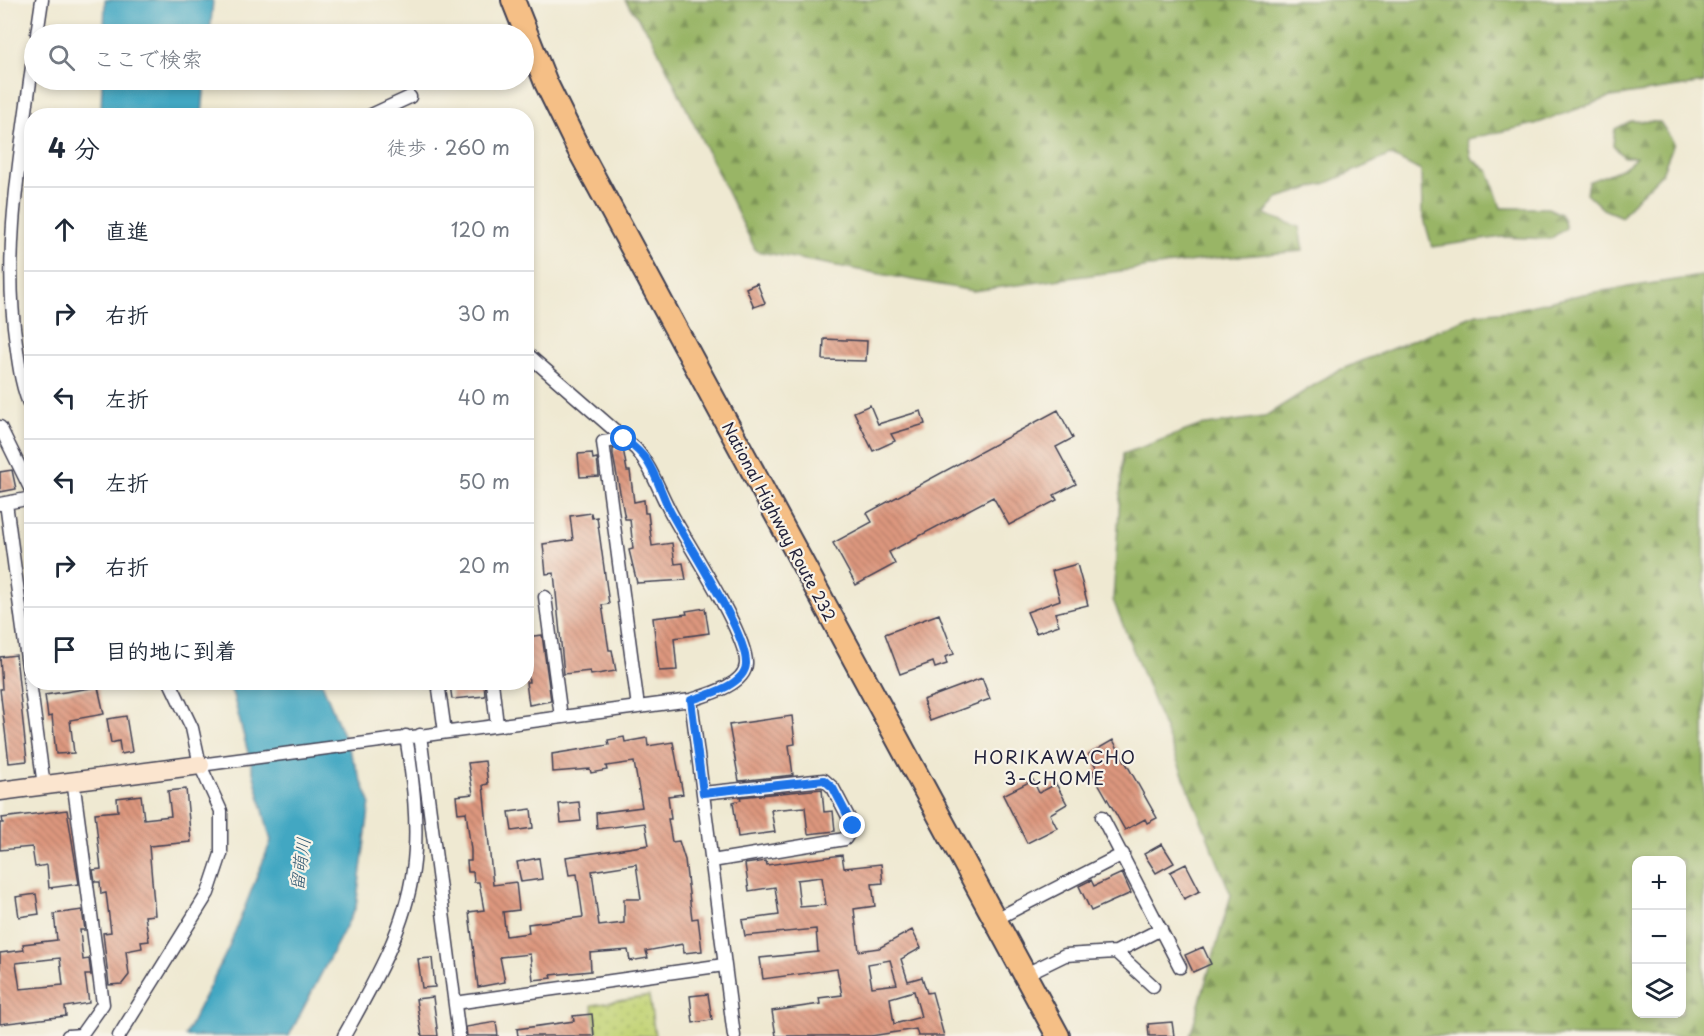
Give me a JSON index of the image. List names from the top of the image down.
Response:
{
  "streets": {
    "highway": ["National Highway Route 232"]
  },
  "districts": ["HORIKAWACHO 3-CHOME"],
  "water": ["留萌川"],
  "page": {
    "search": "ここで検索",
    "heading": ["4 分", "徒歩 · 260 m"],
    "list": [
      ["直進", "120 m"],
      ["右折", "30 m"],
      ["左折", "40 m"],
      ["左折", "50 m"],
      ["右折", "20 m"],
      "目的地に到着"
    ],
    "map_buttons": ["+", "−"]
  }
}
